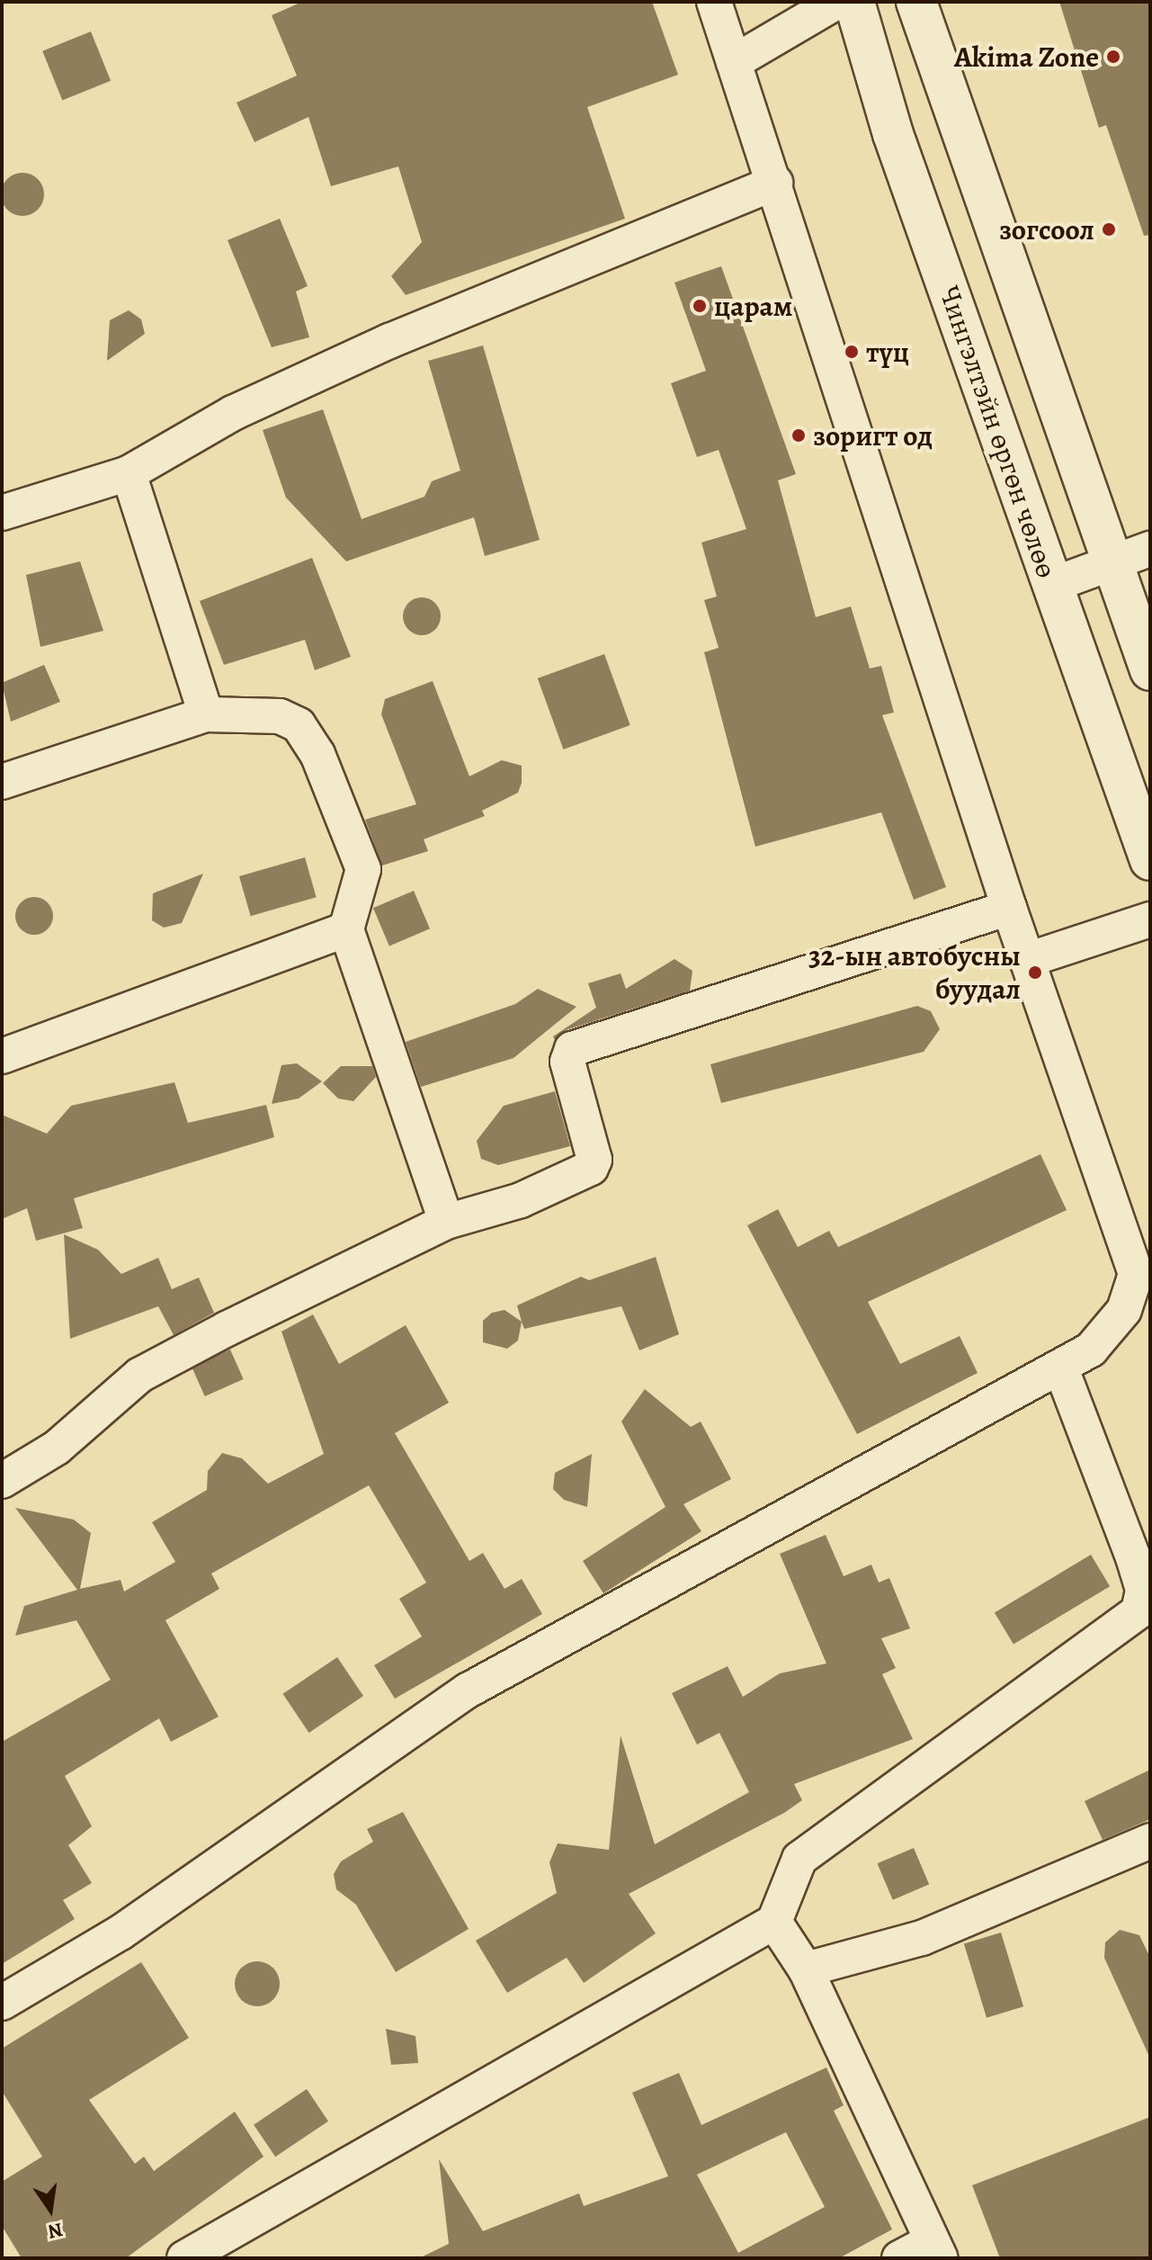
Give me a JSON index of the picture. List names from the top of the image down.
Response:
{
  "streets": {
    "main road": ["Чингэлтэйн өргөн чөлөө"]
  },
  "places": [
    "Akima Zone",
    "зогсоол",
    "царам",
    "түц",
    "зоригт од",
    "32-ын автобусны буудал"
  ],
  "north": "bottom"
}
